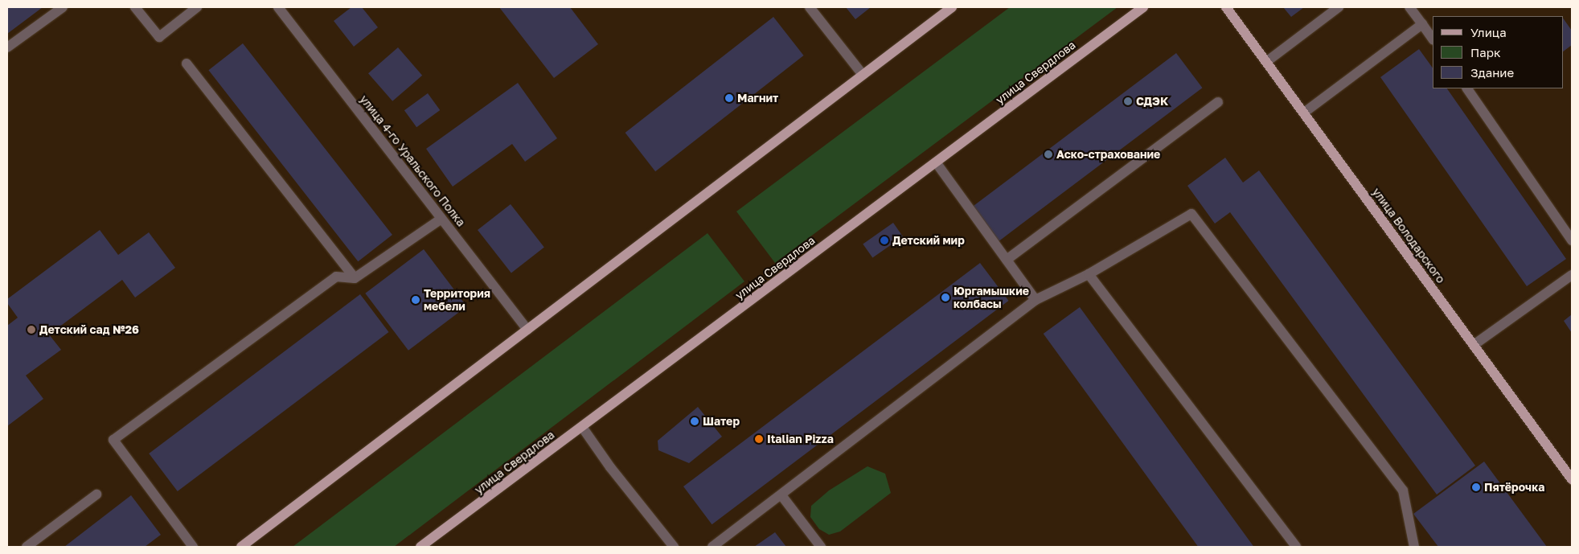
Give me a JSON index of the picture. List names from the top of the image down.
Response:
{
  "streets": {
    "main road": ["улица Свердлова", "улица Володарского"],
    "street": ["улица 4-го Уральского Полка"]
  },
  "places": [
    "Магнит",
    "СДЭК",
    "Аско-страхование",
    "Детский мир",
    "Юргамышкие колбасы",
    "Территория мебели",
    "Детский сад №26",
    "Шатер",
    "Italian Pizza",
    "Пятёрочка"
  ],
  "legend": ["Улица", "Парк", "Здание"]
}
